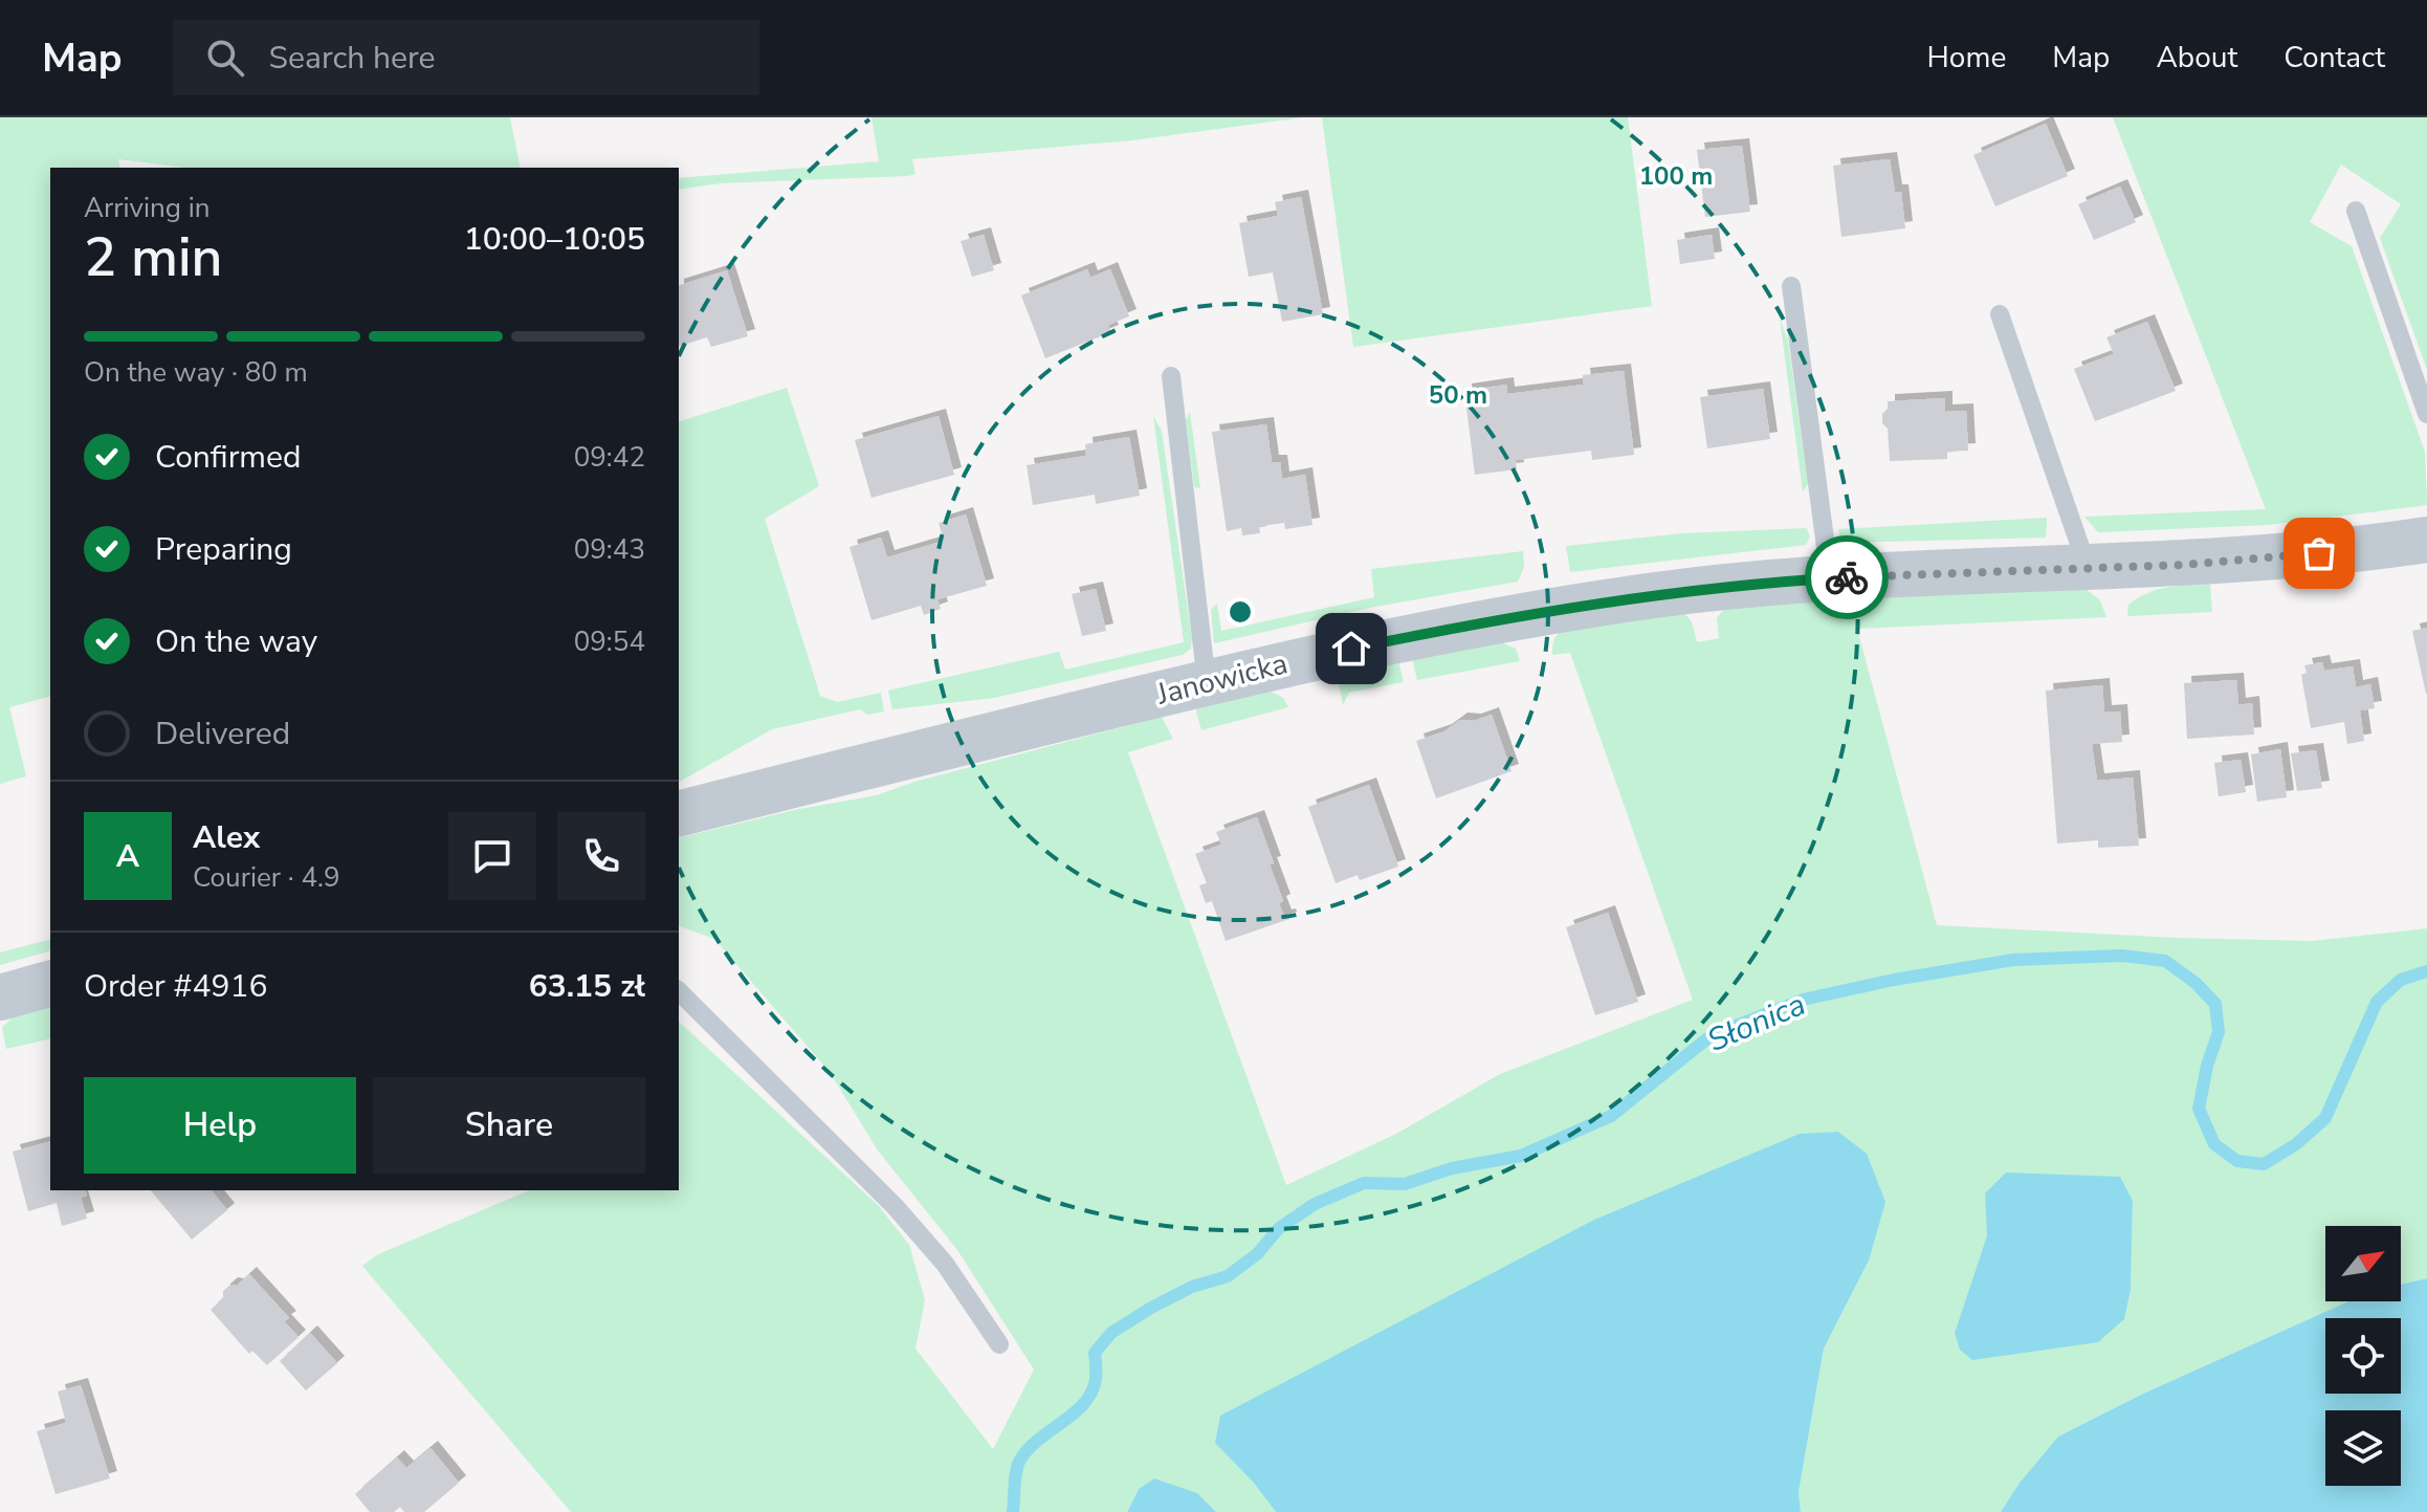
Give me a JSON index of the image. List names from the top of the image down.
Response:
{
  "streets": {
    "street": ["Janowicka"]
  },
  "water": ["Słonica"],
  "north": "top right",
  "page": {
    "header": "Map",
    "search": "Search here",
    "nav": [
      "Home",
      "Map",
      "About",
      "Contact"
    ],
    "heading": ["2 min", "Arriving in", "10:00–10:05"],
    "panel": [
      "Alex",
      "Courier · 4.9",
      "Order #4916",
      "63.15 zł"
    ],
    "bar": "On the way · 80 m",
    "list": [
      ["Confirmed", "09:42"],
      ["Preparing", "09:43"],
      ["On the way", "09:54"],
      "Delivered"
    ],
    "round": "A",
    "buttons": ["Help", "Share"]
  },
  "rings": ["100 m", "50 m"]
}
